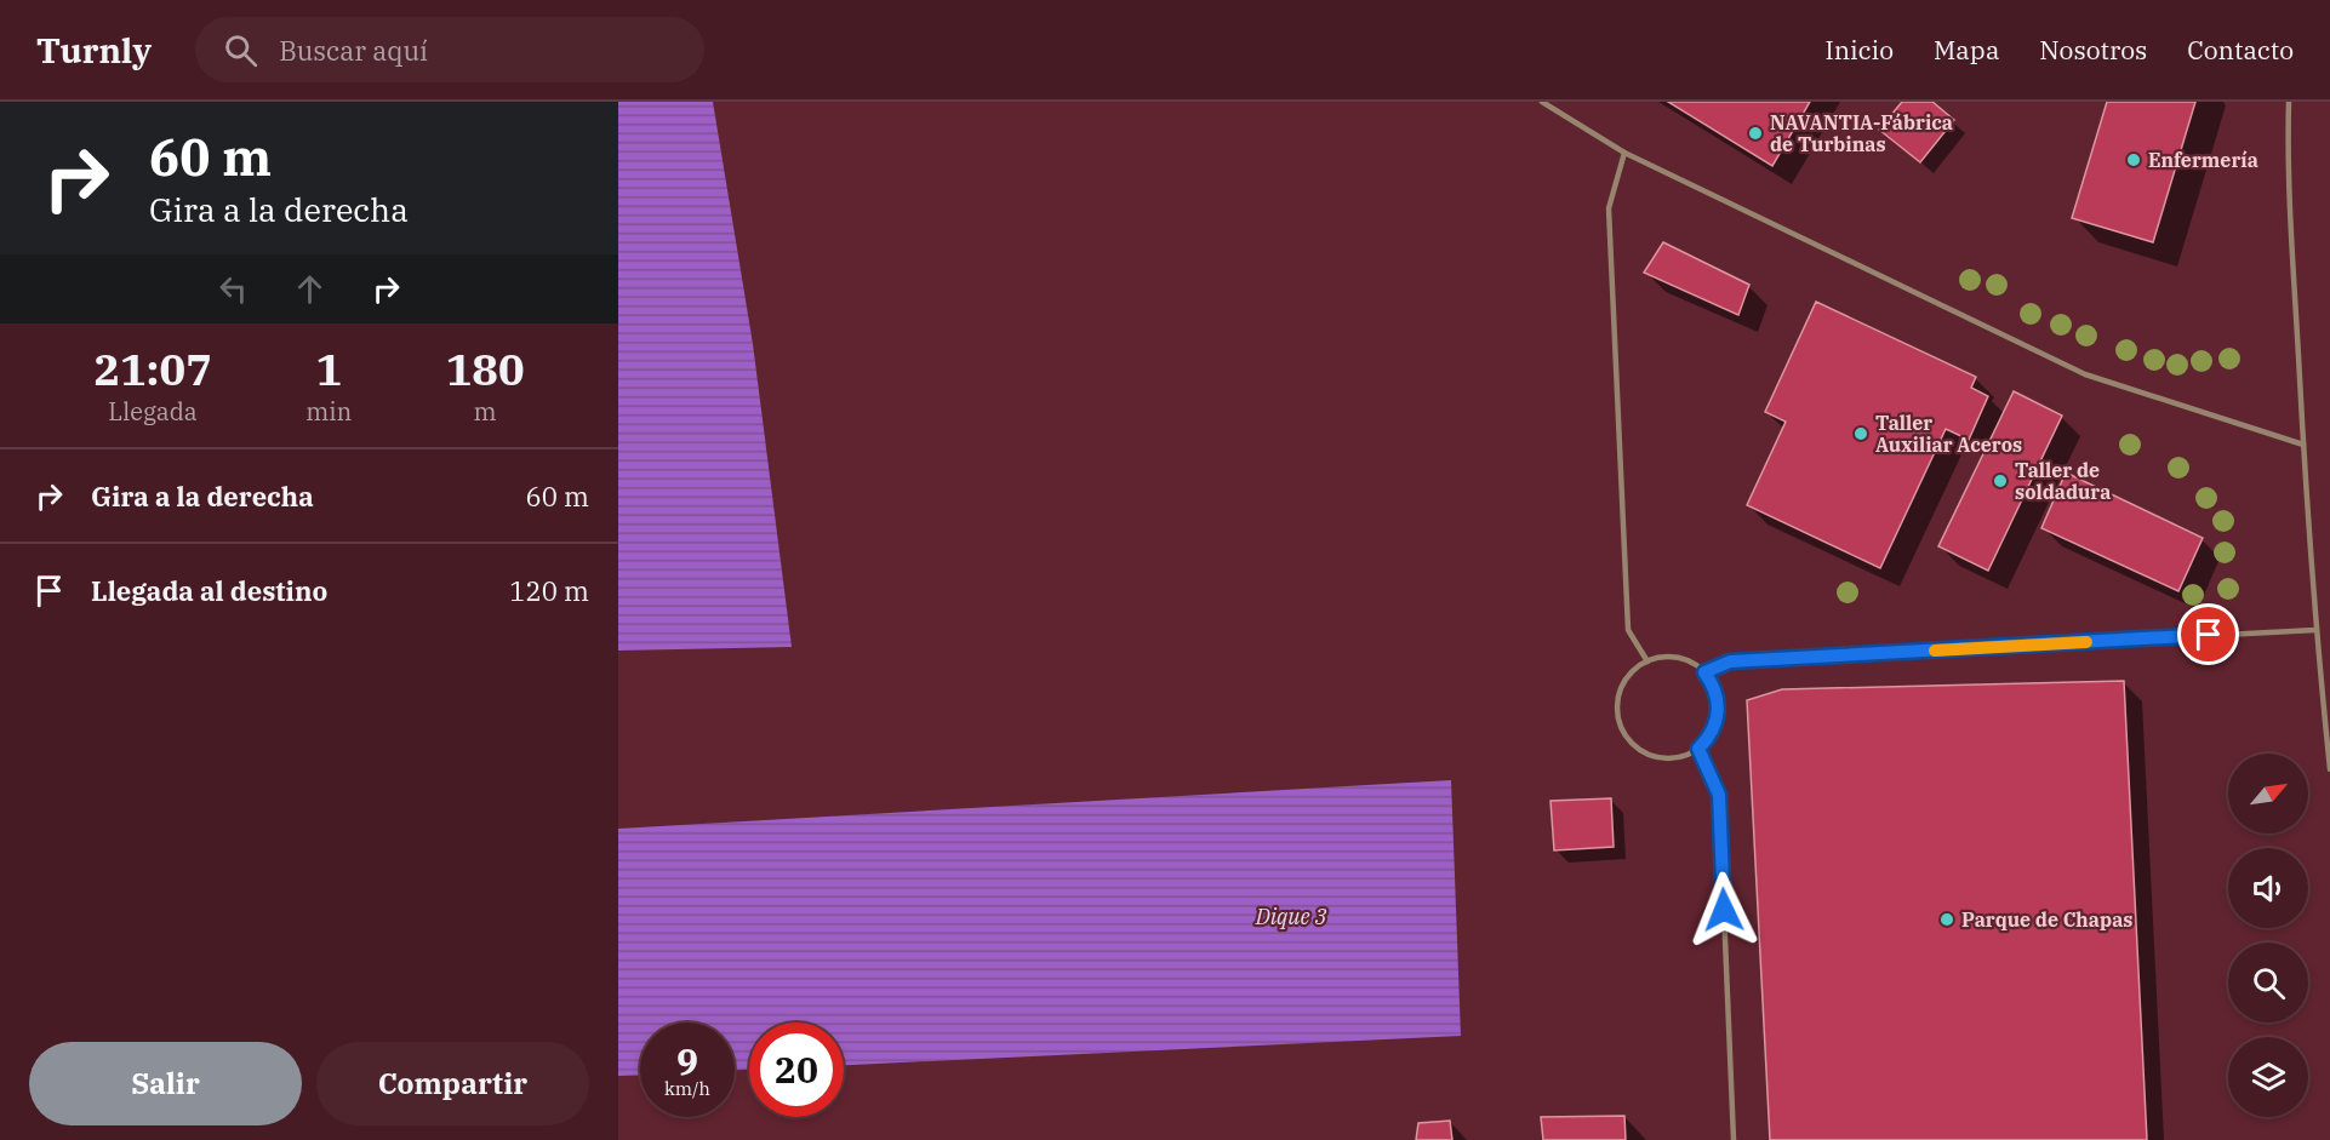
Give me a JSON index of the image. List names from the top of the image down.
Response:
{
  "water": ["Dique 3"],
  "places": [
    "NAVANTIA-Fábrica de Turbinas",
    "Enfermería",
    "Taller Auxiliar Aceros",
    "Taller de soldadura",
    "Parque de Chapas"
  ],
  "north": "top right",
  "page": {
    "header": "Turnly",
    "search": "Buscar aquí",
    "nav": [
      "Inicio",
      "Mapa",
      "Nosotros",
      "Contacto"
    ],
    "turn": ["60 m", "Gira a la derecha"],
    "eta": [
      "21:07",
      "Llegada",
      "1",
      "min",
      "180",
      "m"
    ],
    "list": [
      {
        "name": "Gira a la derecha",
        "value": "60 m"
      },
      {
        "name": "Llegada al destino",
        "value": "120 m"
      }
    ],
    "speed": "9 km/h",
    "limit": "20",
    "buttons": ["Salir", "Compartir"]
  }
}
